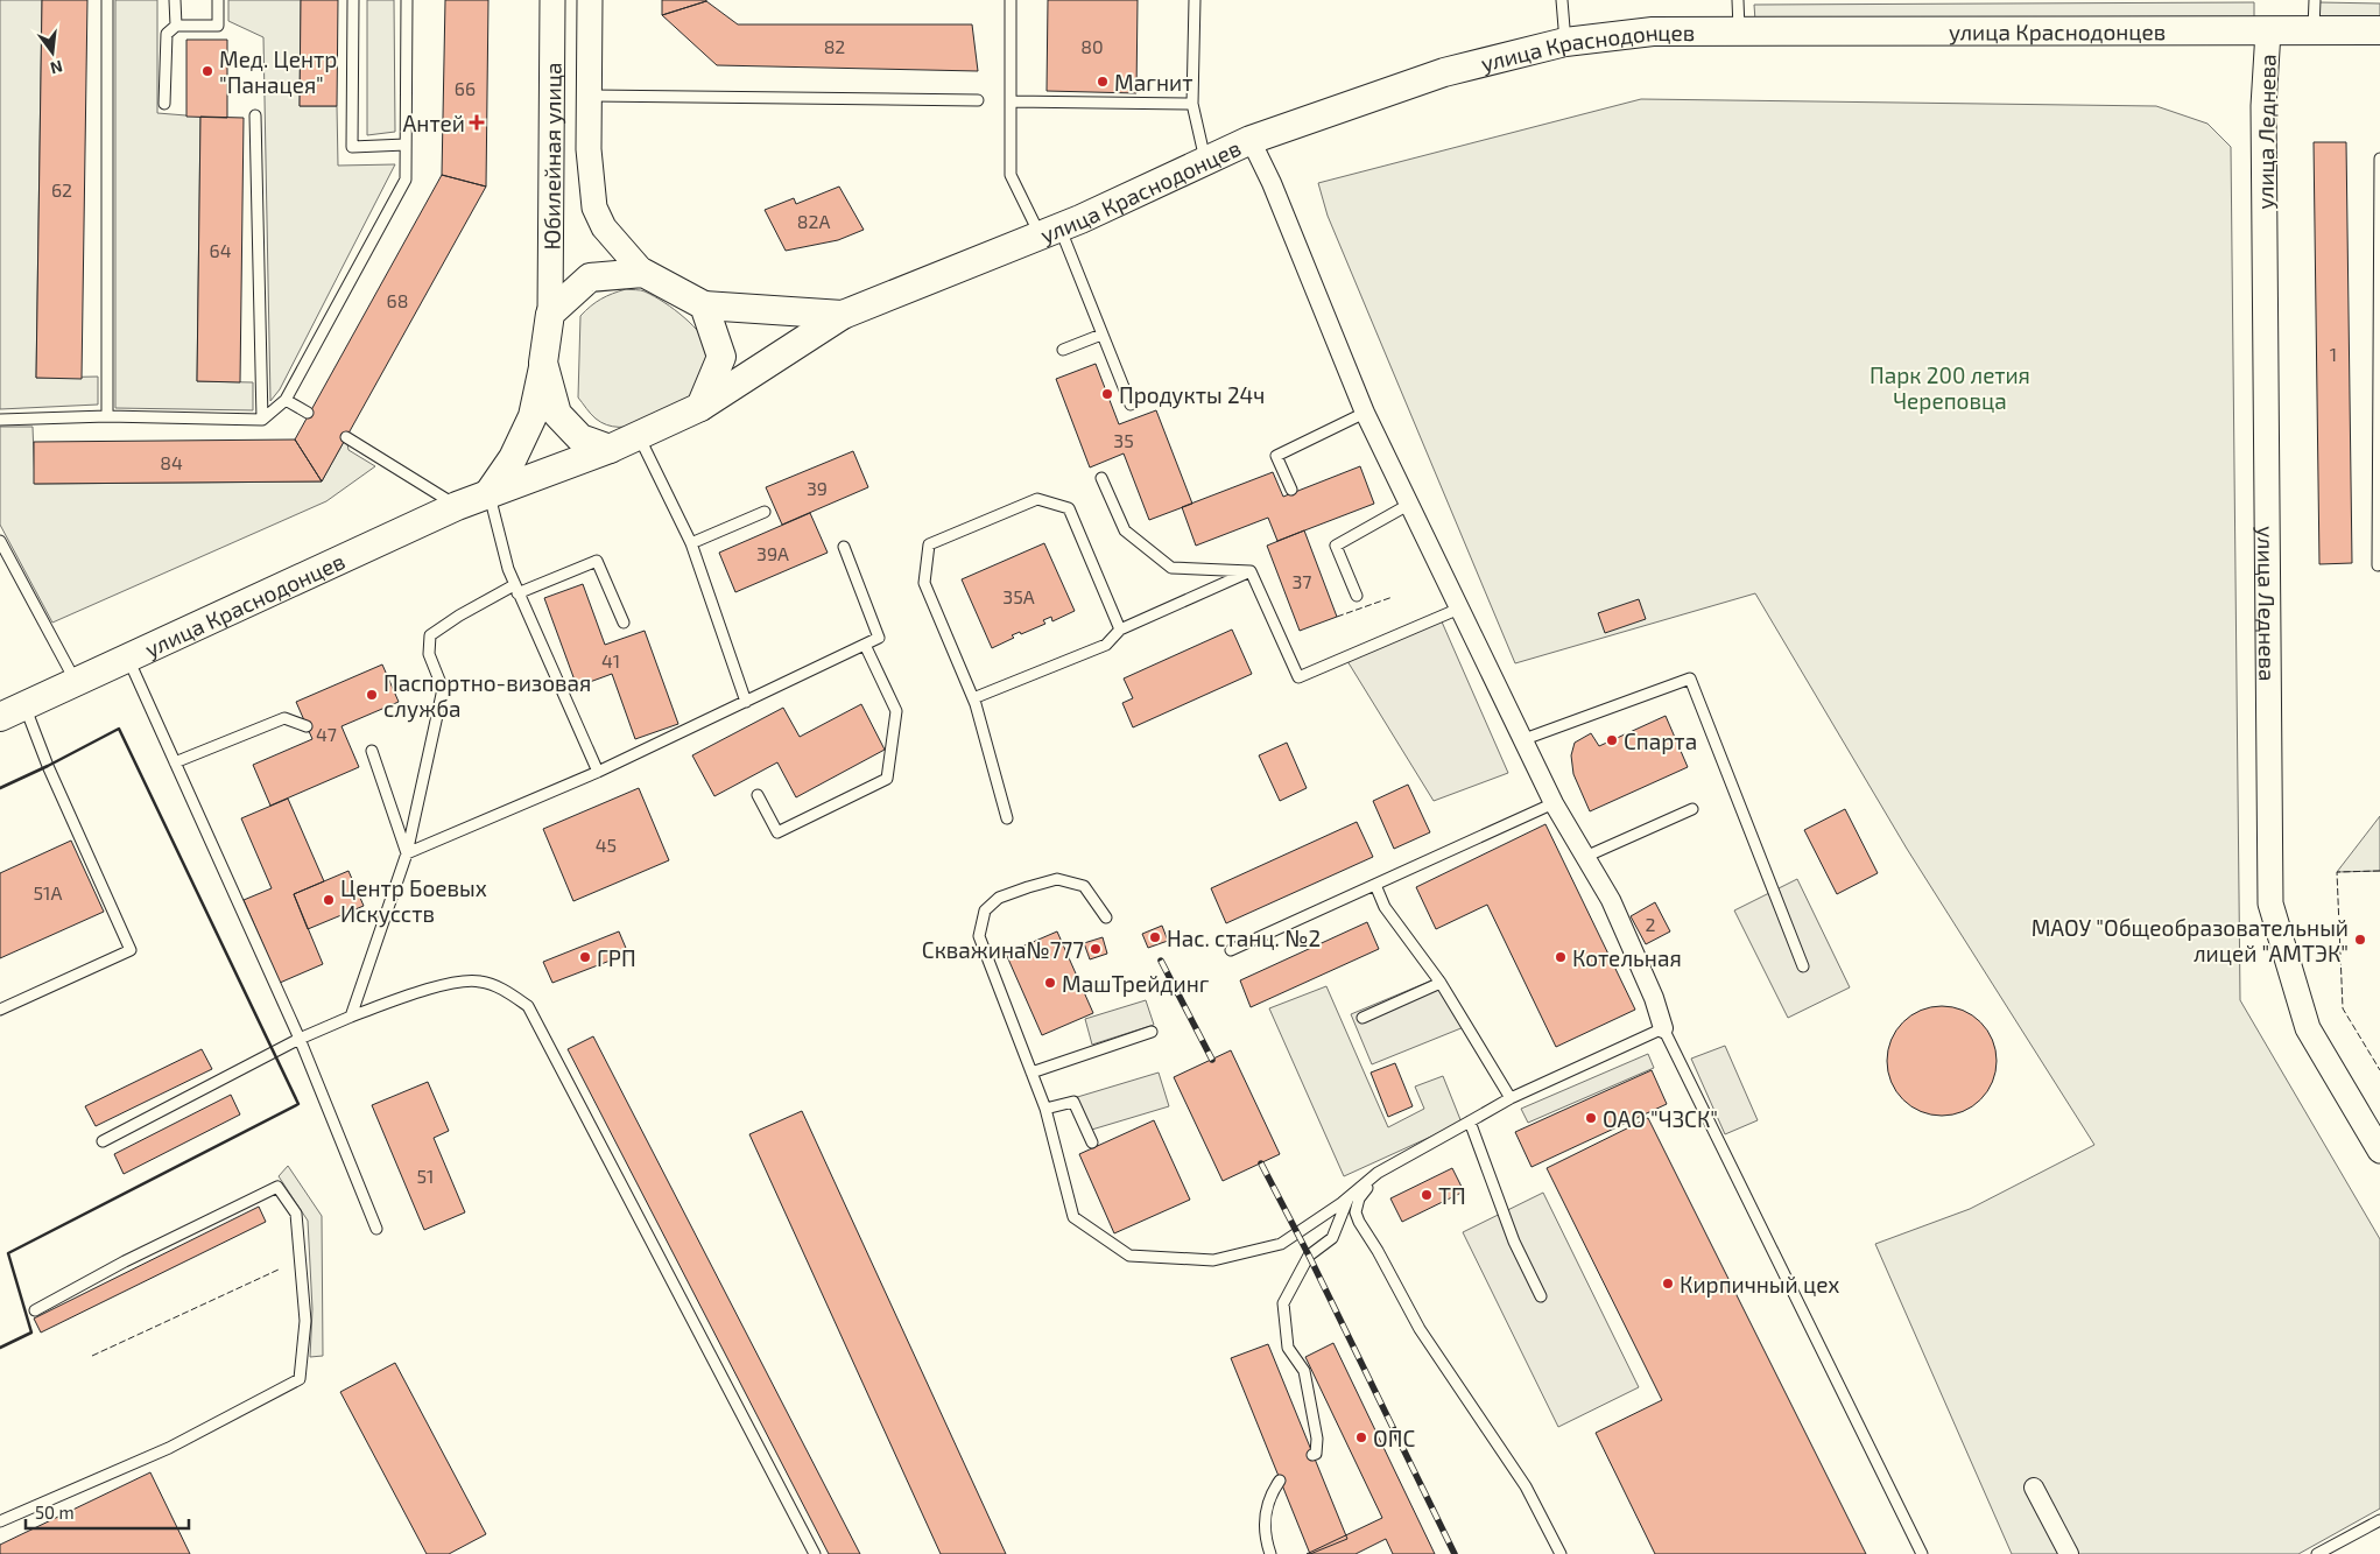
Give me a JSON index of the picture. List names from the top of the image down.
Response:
{
  "streets": {
    "main road": ["улица Краснодонцев"],
    "street": ["улица Леднева", "Юбилейная улица"]
  },
  "crossings": [
    ["улица Краснодонцев", "улица Леднева"],
    ["улица Краснодонцев", "Юбилейная улица"]
  ],
  "parks": ["Парк 200 летия Череповца"],
  "places": {
    "other": [
      "Мед. Центр \"Панацея\"",
      "Магнит",
      "Продукты 24ч",
      "Паспортно-визовая служба",
      "Спарта",
      "Центр Боевых Искусств",
      "Нас. станц. №2",
      "МАОУ \"Общеобразовательный лицей \"АМТЭК\"",
      "Скважина№777",
      "ГРП",
      "Котельная",
      "МашТрейдинг",
      "ОАО \"ЧЗСК\"",
      "ТП",
      "Кирпичный цех",
      "ОПС"
    ],
    "health": ["Антей"]
  },
  "house_numbers": [
    "82",
    "80",
    "66",
    "62",
    "82А",
    "64",
    "68",
    "1",
    "35",
    "84",
    "39",
    "39А",
    "37",
    "35А",
    "41",
    "47",
    "45",
    "51А",
    "2",
    "51"
  ],
  "scale_bar": "50 m",
  "north": "bottom"
}
